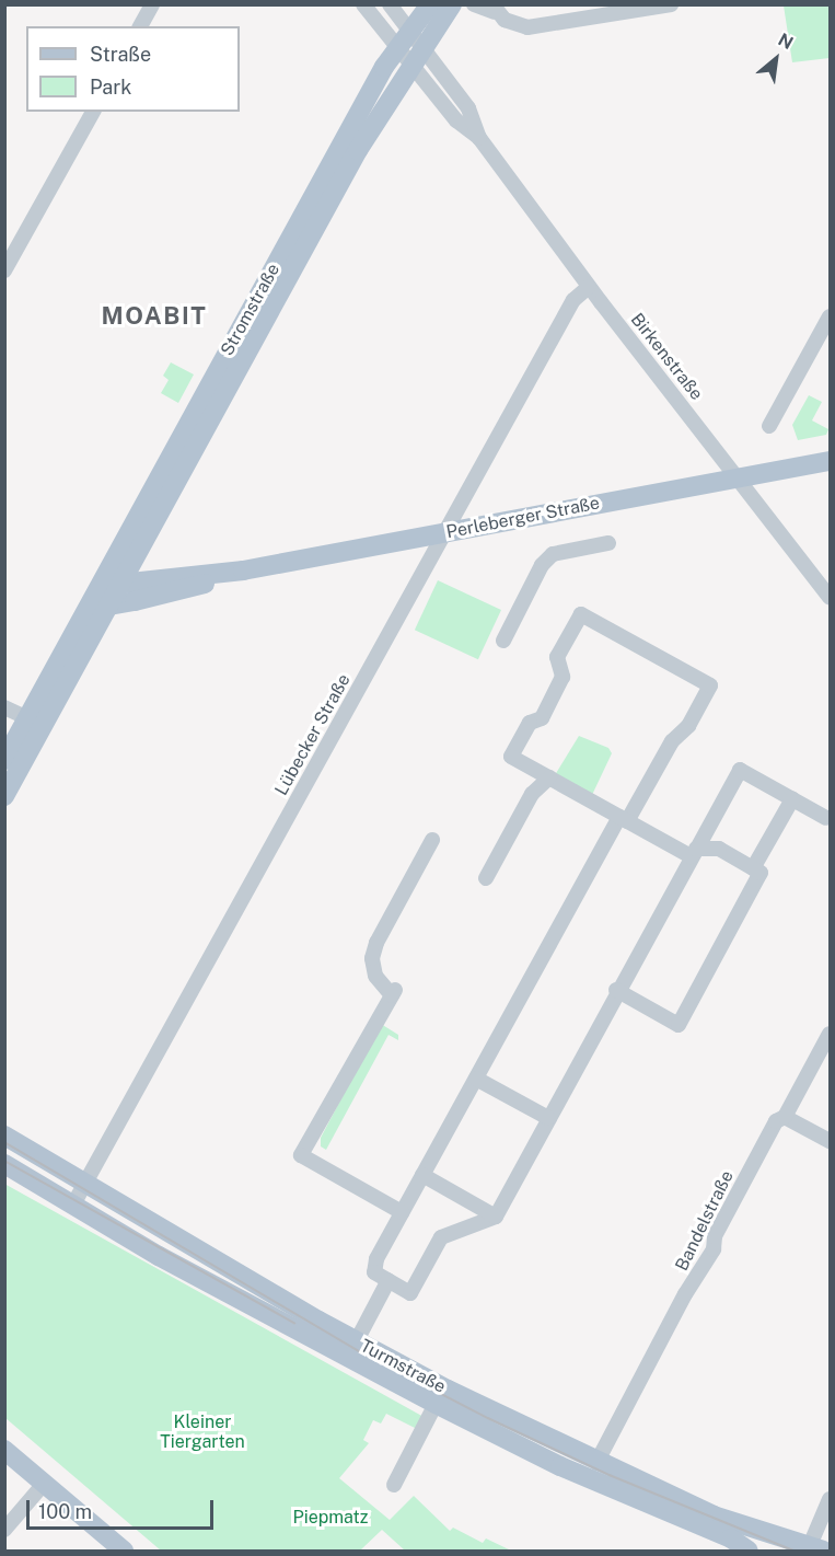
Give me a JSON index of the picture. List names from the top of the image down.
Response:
{
  "streets": {
    "main road": ["Stromstraße", "Perleberger Straße", "Turmstraße"],
    "street": ["Birkenstraße", "Lübecker Straße", "Bandelstraße"]
  },
  "crossings": [
    ["Stromstraße", "Birkenstraße"],
    ["Stromstraße", "Perleberger Straße"],
    ["Birkenstraße", "Perleberger Straße"],
    ["Birkenstraße", "Lübecker Straße"],
    ["Perleberger Straße", "Lübecker Straße"],
    ["Lübecker Straße", "Turmstraße"],
    ["Bandelstraße", "Turmstraße"]
  ],
  "districts": ["MOABIT"],
  "parks": ["Kleiner Tiergarten", "Piepmatz"],
  "legend": ["Straße", "Park"],
  "scale_bar": "100 m",
  "north": "top right"
}
